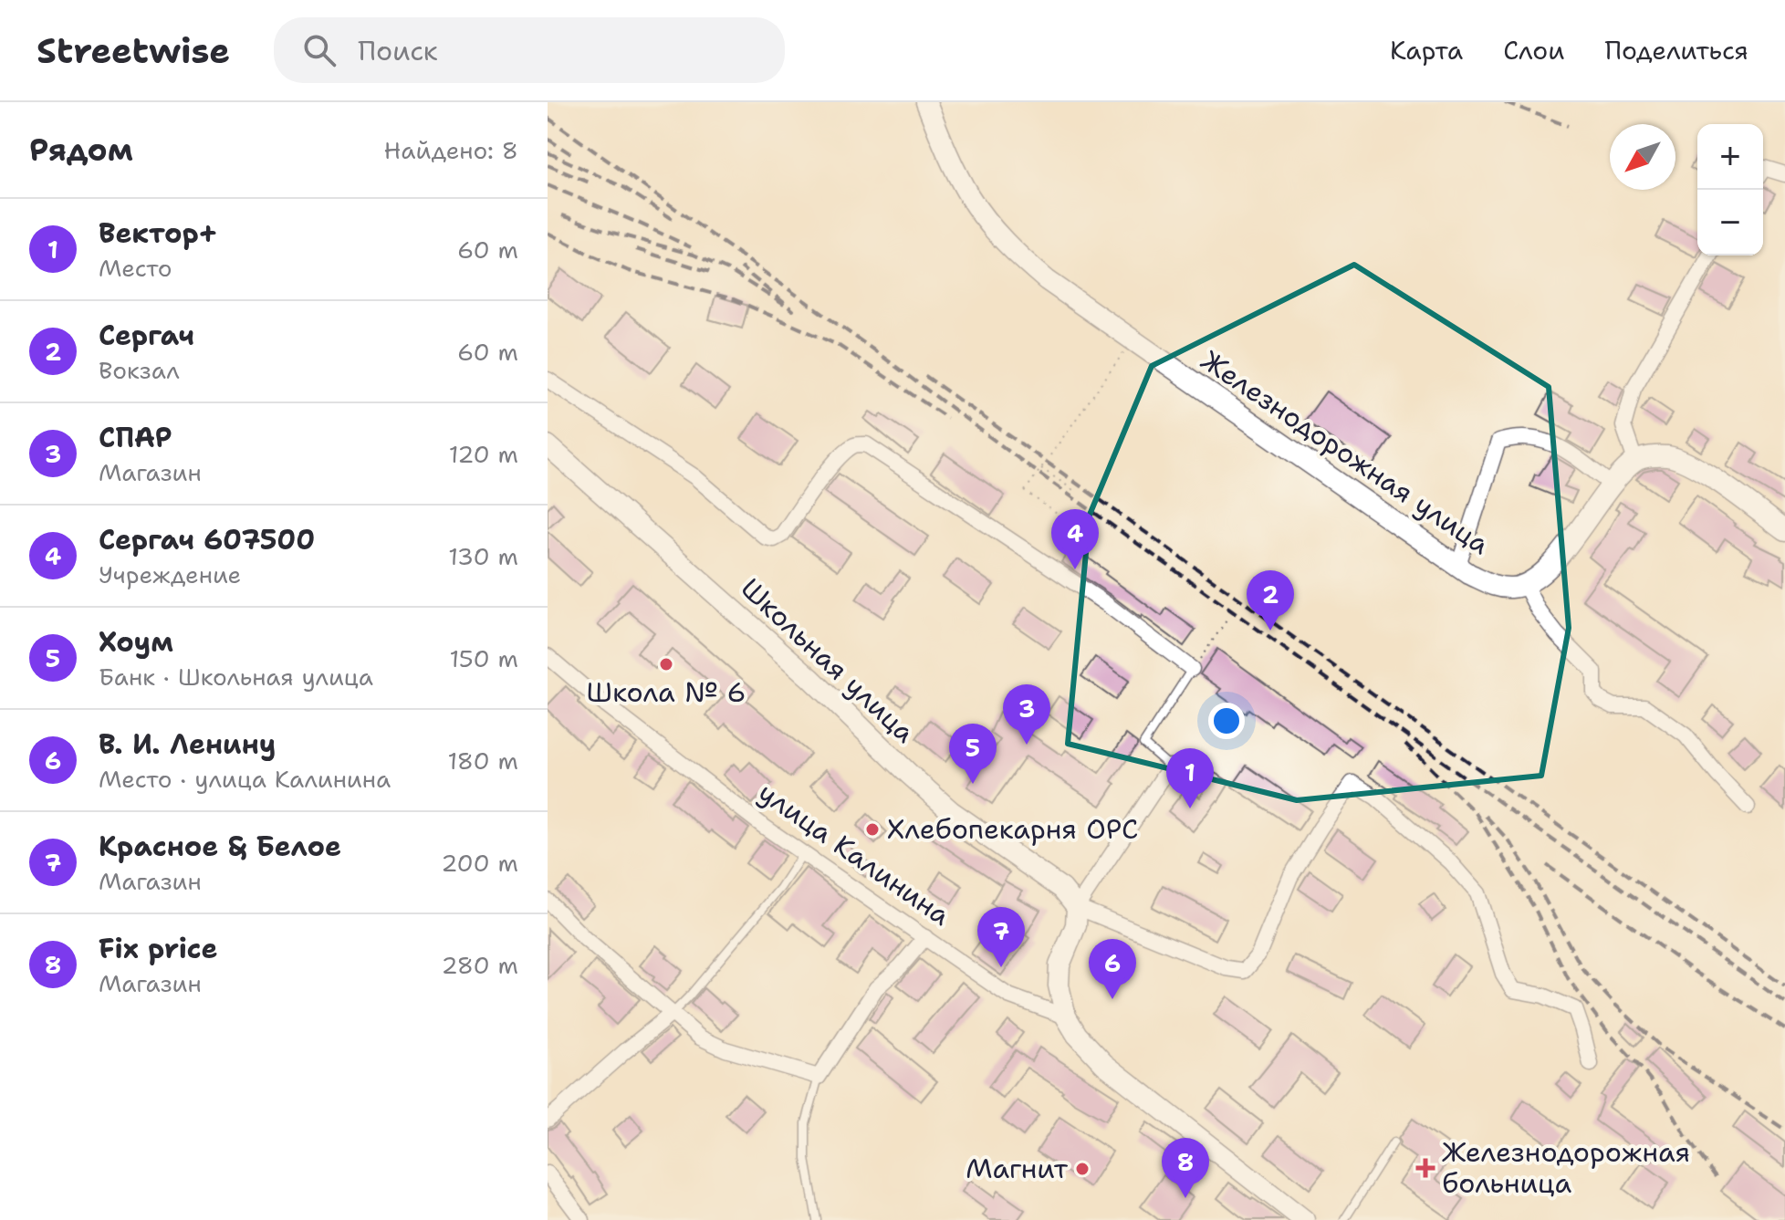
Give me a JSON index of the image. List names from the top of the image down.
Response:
{
  "streets": {
    "street": ["Железнодорожная улица", "Школьная улица", "улица Калинина"]
  },
  "places": {
    "other": ["Школа № 6", "Хлебопекарня ОРС", "Магнит"],
    "health": ["Железнодорожная больница"]
  },
  "north": "bottom left",
  "page": {
    "header": "Streetwise",
    "search": "Поиск",
    "nav": ["Карта", "Слои", "Поделиться"],
    "heading": ["Рядом", "Найдено: 8"],
    "map_buttons": ["+", "−"],
    "list": [
      {
        "mark": "1",
        "name": "Вектор+",
        "note": "Место",
        "value": "60 m"
      },
      {
        "mark": "2",
        "name": "Сергач",
        "note": "Вокзал",
        "value": "60 m"
      },
      {
        "mark": "3",
        "name": "СПАР",
        "note": "Магазин",
        "value": "120 m"
      },
      {
        "mark": "4",
        "name": "Сергач 607500",
        "note": "Учреждение",
        "value": "130 m"
      },
      {
        "mark": "5",
        "name": "Хоум",
        "note": "Банк · Школьная улица",
        "value": "150 m"
      },
      {
        "mark": "6",
        "name": "В. И. Ленину",
        "note": "Место · улица Калинина",
        "value": "180 m"
      },
      {
        "mark": "7",
        "name": "Красное & Белое",
        "note": "Магазин",
        "value": "200 m"
      },
      {
        "mark": "8",
        "name": "Fix price",
        "note": "Магазин",
        "value": "280 m"
      }
    ],
    "pins": [
      "4",
      "2",
      "3",
      "5",
      "1",
      "7",
      "6",
      "8"
    ]
  }
}
